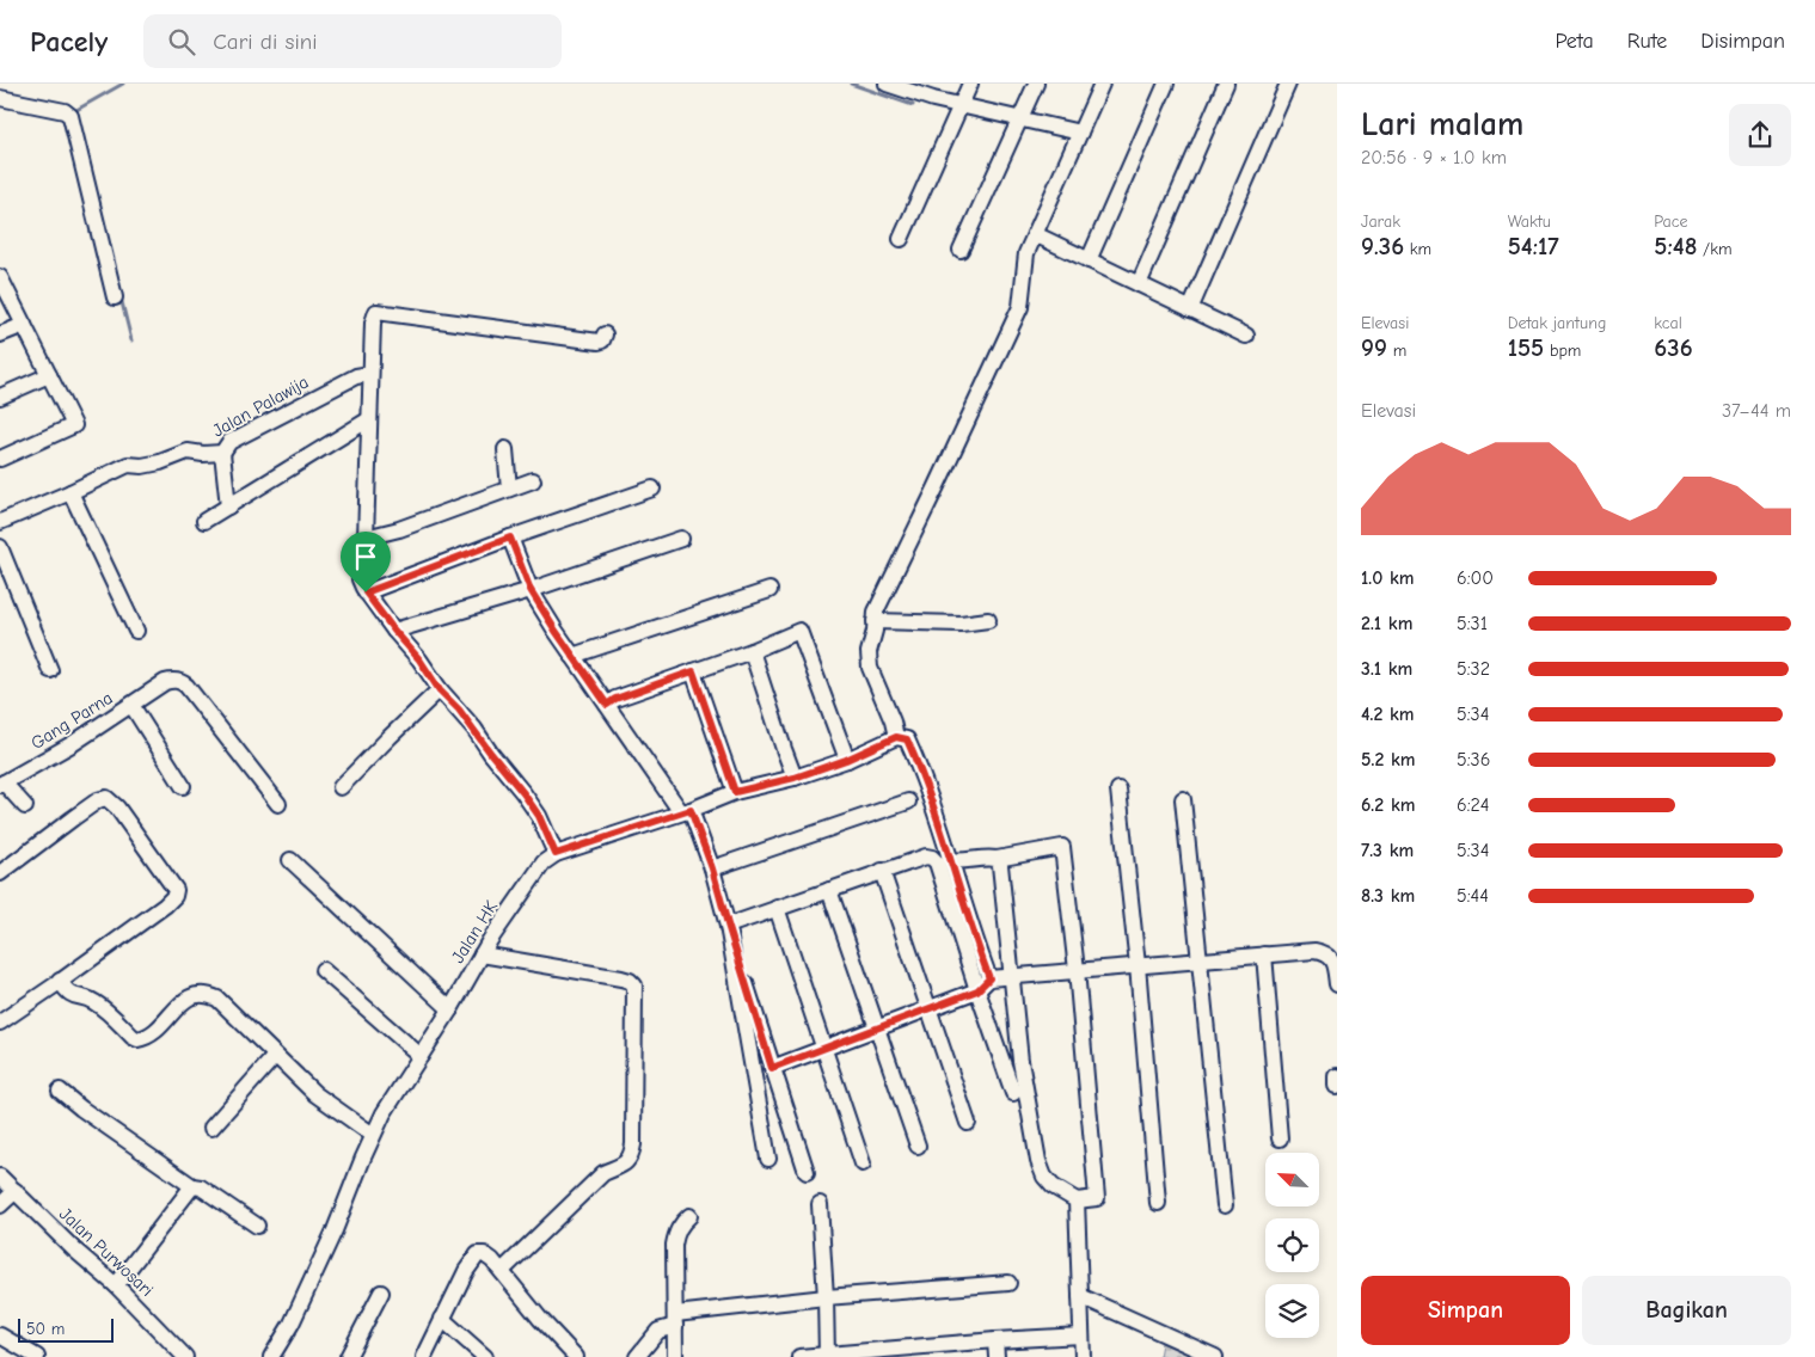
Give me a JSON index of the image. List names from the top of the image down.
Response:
{
  "streets": {
    "street": [
      "Jalan Palawija",
      "Gang Parna",
      "Jalan HK",
      "Jalan Purwosari"
    ]
  },
  "scale_bar": "50 m",
  "north": "top left",
  "page": {
    "header": "Pacely",
    "search": "Cari di sini",
    "nav": ["Peta", "Rute", "Disimpan"],
    "heading": ["Lari malam", "20:56 · 9 × 1.0 km"],
    "stats": [
      ["Jarak", "9.36 km"],
      ["Waktu", "54:17"],
      ["Pace", "5:48 /km"],
      ["Elevasi", "99 m"],
      ["Detak jantung", "155 bpm"],
      ["kcal", "636"]
    ],
    "chart": ["Elevasi", "37–44 m"],
    "list": [
      {
        "name": "1.0 km",
        "note": "6:00"
      },
      {
        "name": "2.1 km",
        "note": "5:31"
      },
      {
        "name": "3.1 km",
        "note": "5:32"
      },
      {
        "name": "4.2 km",
        "note": "5:34"
      },
      {
        "name": "5.2 km",
        "note": "5:36"
      },
      {
        "name": "6.2 km",
        "note": "6:24"
      },
      {
        "name": "7.3 km",
        "note": "5:34"
      },
      {
        "name": "8.3 km",
        "note": "5:44"
      }
    ],
    "buttons": ["Simpan", "Bagikan"],
    "scale": "50 m"
  }
}
